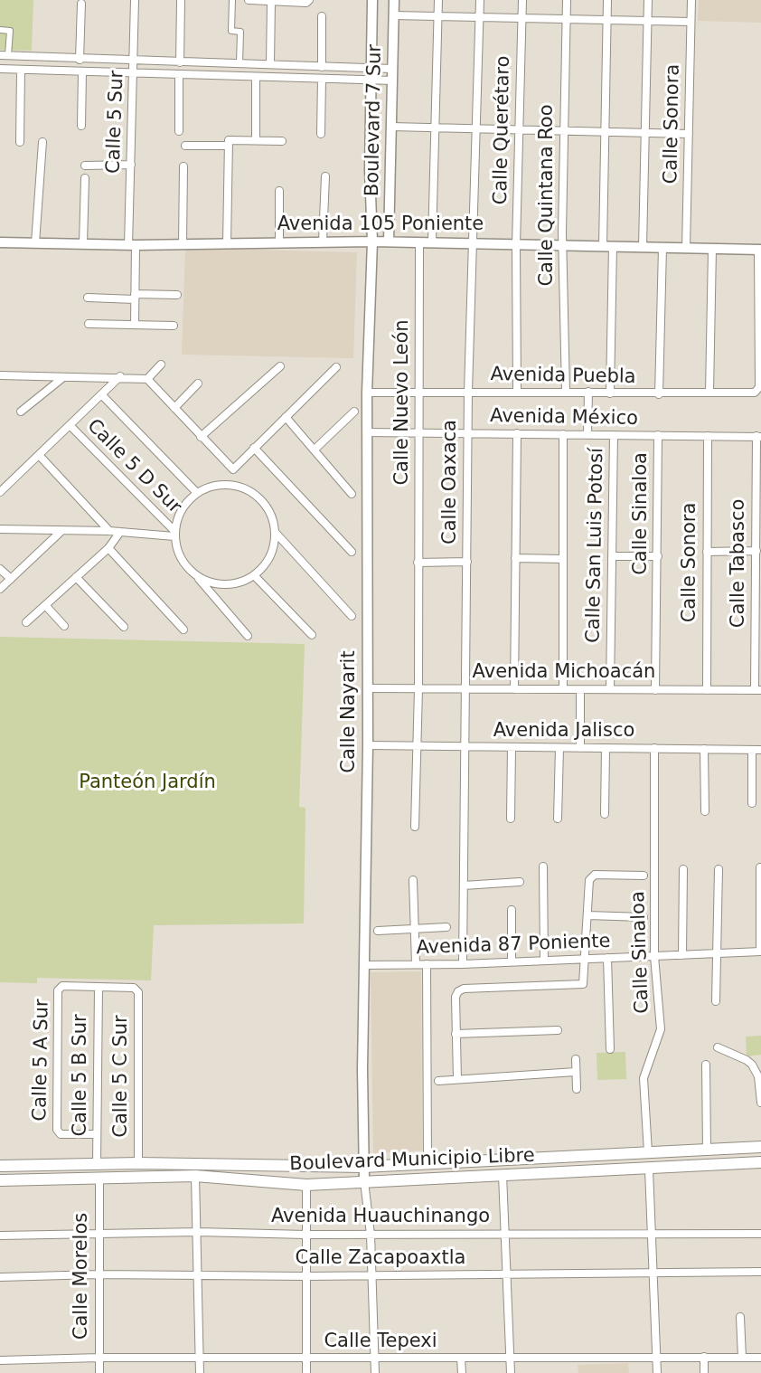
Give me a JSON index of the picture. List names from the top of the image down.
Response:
{
  "streets": {
    "main road": ["Boulevard Municipio Libre"],
    "street": [
      "Boulevard 7 Sur",
      "Calle 5 Sur",
      "Calle Sonora",
      "Calle Querétaro",
      "Calle Quintana Roo",
      "Avenida 105 Poniente",
      "Avenida Puebla",
      "Calle Nuevo León",
      "Avenida México",
      "Calle 5 D Sur",
      "Calle Oaxaca",
      "Calle Sinaloa",
      "Calle San Luis Potosí",
      "Calle Tabasco",
      "Avenida Michoacán",
      "Calle Nayarit",
      "Avenida Jalisco",
      "Avenida 87 Poniente",
      "Calle 5 A Sur",
      "Calle 5 B Sur",
      "Calle 5 C Sur",
      "Avenida Huauchinango",
      "Calle Zacapoaxtla",
      "Calle Morelos",
      "Calle Tepexi"
    ]
  },
  "crossings": [
    ["Boulevard 7 Sur", "Avenida 105 Poniente"],
    ["Boulevard 7 Sur", "Calle Nayarit"],
    ["Calle 5 Sur", "Avenida 105 Poniente"],
    ["Calle Sonora", "Avenida 105 Poniente"],
    ["Calle Sonora", "Avenida México"],
    ["Calle Sonora", "Avenida Michoacán"],
    ["Calle Querétaro", "Avenida 105 Poniente"],
    ["Calle Querétaro", "Avenida Puebla"],
    ["Calle Quintana Roo", "Avenida 105 Poniente"],
    ["Calle Quintana Roo", "Avenida Puebla"],
    ["Avenida 105 Poniente", "Avenida Puebla"],
    ["Avenida 105 Poniente", "Calle Nuevo León"],
    ["Avenida 105 Poniente", "Calle Oaxaca"],
    ["Avenida 105 Poniente", "Calle Nayarit"],
    ["Avenida Puebla", "Calle Nuevo León"],
    ["Avenida Puebla", "Calle Oaxaca"],
    ["Avenida Puebla", "Calle Nayarit"],
    ["Calle Nuevo León", "Avenida México"],
    ["Calle Nuevo León", "Avenida Michoacán"],
    ["Calle Nuevo León", "Avenida Jalisco"],
    ["Avenida México", "Calle Oaxaca"],
    ["Avenida México", "Calle Sinaloa"],
    ["Avenida México", "Calle San Luis Potosí"],
    ["Avenida México", "Calle Tabasco"],
    ["Avenida México", "Calle Nayarit"],
    ["Calle Oaxaca", "Avenida Michoacán"],
    ["Calle Oaxaca", "Avenida Jalisco"],
    ["Calle Oaxaca", "Avenida 87 Poniente"],
    ["Calle Sinaloa", "Avenida Michoacán"],
    ["Calle Sinaloa", "Avenida Jalisco"],
    ["Calle Sinaloa", "Avenida 87 Poniente"],
    ["Calle Sinaloa", "Boulevard Municipio Libre"],
    ["Calle San Luis Potosí", "Avenida Michoacán"],
    ["Calle Tabasco", "Avenida Michoacán"],
    ["Avenida Michoacán", "Calle Nayarit"],
    ["Calle Nayarit", "Avenida Jalisco"],
    ["Calle Nayarit", "Avenida 87 Poniente"],
    ["Calle Nayarit", "Boulevard Municipio Libre"],
    ["Calle 5 A Sur", "Calle 5 B Sur"],
    ["Calle 5 A Sur", "Calle 5 C Sur"],
    ["Calle 5 B Sur", "Calle 5 C Sur"],
    ["Calle 5 B Sur", "Boulevard Municipio Libre"],
    ["Calle 5 C Sur", "Boulevard Municipio Libre"],
    ["Boulevard Municipio Libre", "Calle Morelos"],
    ["Avenida Huauchinango", "Calle Morelos"],
    ["Calle Zacapoaxtla", "Calle Morelos"],
    ["Calle Morelos", "Calle Tepexi"]
  ],
  "parks": ["Panteón Jardín"]
}
